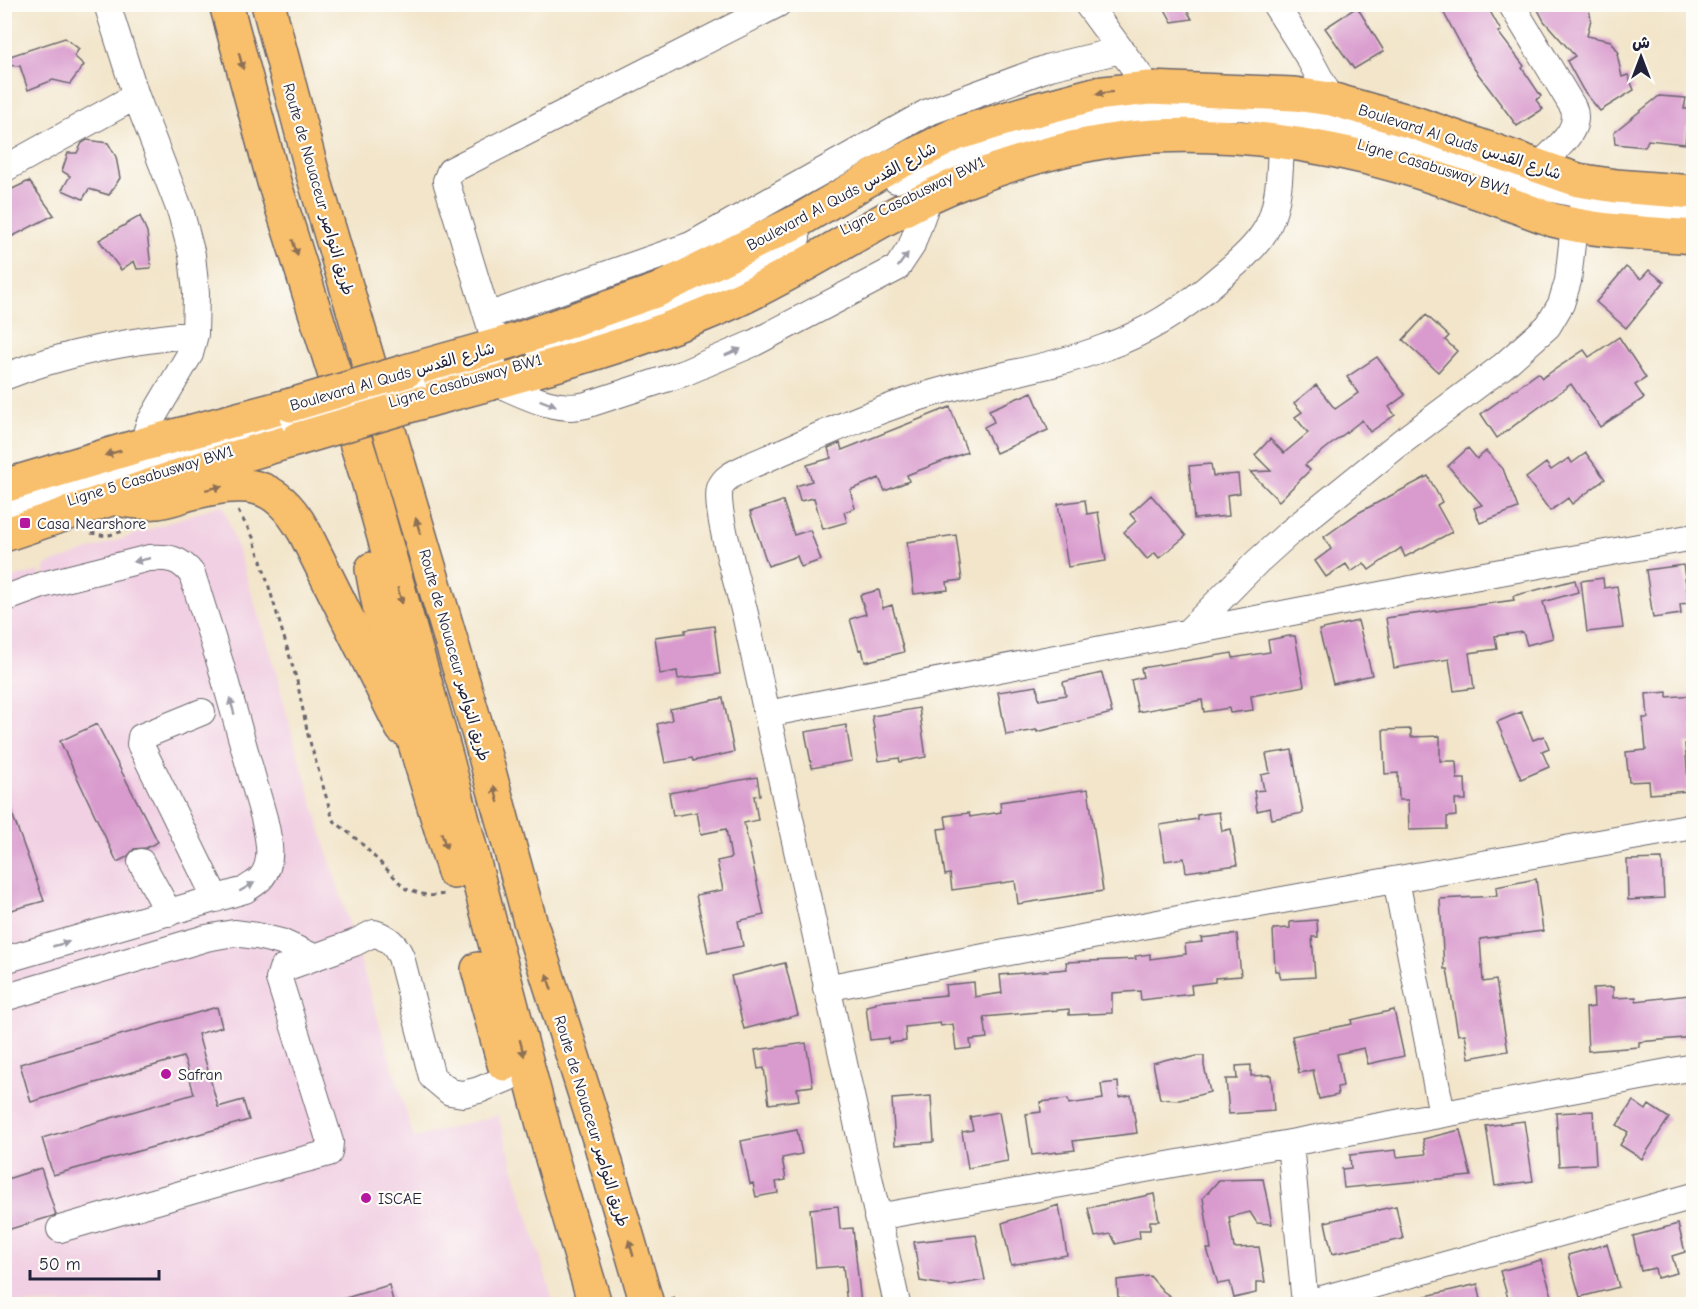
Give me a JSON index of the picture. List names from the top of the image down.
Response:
{
  "streets": {
    "main road": ["Boulevard Al Quds شارع القدس", "Route de Nouaceur طريق النواصر"],
    "street": ["Ligne Casabusway BW1", "Ligne 5 Casabusway BW1"]
  },
  "crossings": [
    ["Boulevard Al Quds شارع القدس", "Ligne Casabusway BW1"],
    ["Boulevard Al Quds شارع القدس", "Ligne 5 Casabusway BW1"]
  ],
  "places": {
    "transit": ["Casa Nearshore"],
    "other": ["Safran", "ISCAE"]
  },
  "scale_bar": "50 m",
  "north": "top"
}
